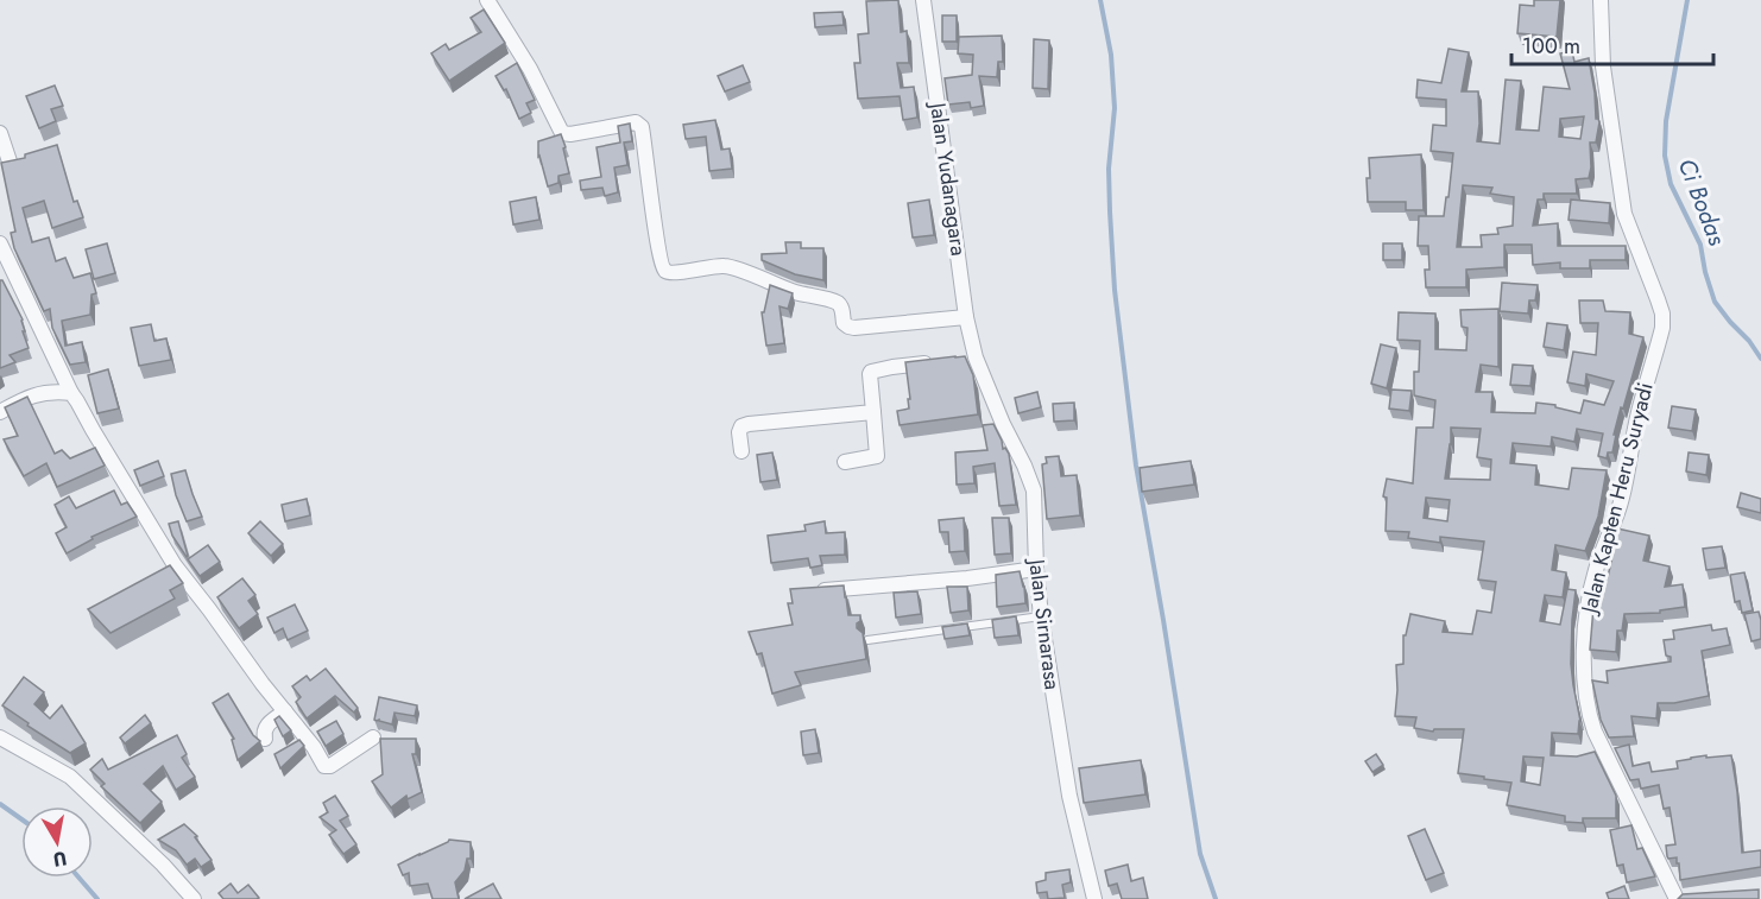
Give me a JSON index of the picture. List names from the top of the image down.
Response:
{
  "streets": {
    "street": ["Jalan Yudanagara", "Jalan Kapten Heru Suryadi", "Jalan Sirnarasa"]
  },
  "crossings": [
    ["Jalan Yudanagara", "Jalan Sirnarasa"]
  ],
  "water": ["Ci Bodas"],
  "scale_bar": "100 m",
  "north": "bottom"
}
